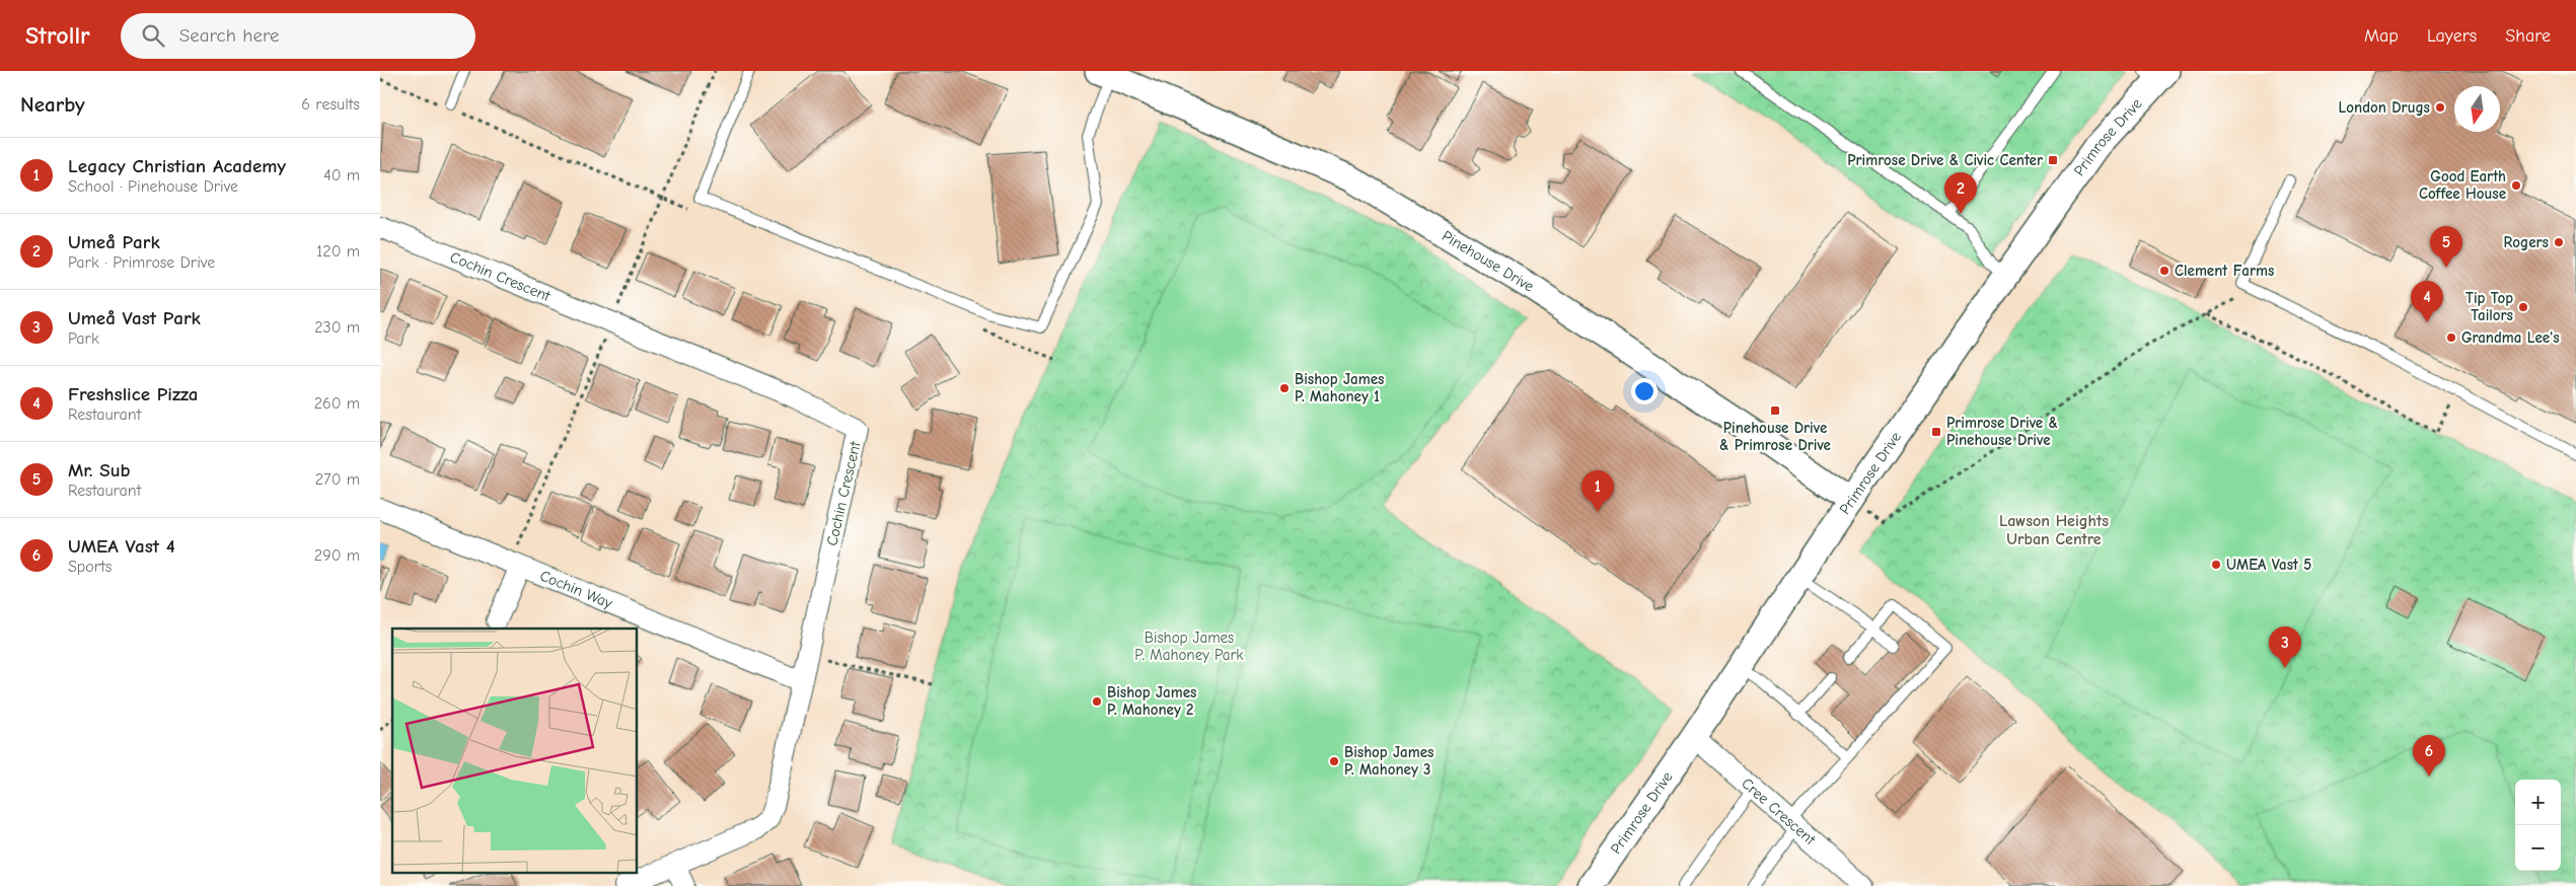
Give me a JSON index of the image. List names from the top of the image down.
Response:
{
  "streets": {
    "street": [
      "Primrose Drive",
      "Pinehouse Drive",
      "Cochin Crescent",
      "Cochin Way",
      "Cree Crescent"
    ]
  },
  "crossings": [
    ["Primrose Drive", "Pinehouse Drive"],
    ["Primrose Drive", "Cree Crescent"],
    ["Cochin Crescent", "Cochin Way"]
  ],
  "districts": ["Lawson Heights Urban Centre"],
  "parks": ["Bishop James P. Mahoney Park"],
  "places": {
    "other": [
      "London Drugs",
      "Good Earth Coffee House",
      "Rogers",
      "Clement Farms",
      "Tip Top Tailors",
      "Grandma Lee's",
      "Bishop James P. Mahoney 1",
      "UMEA Vast 5",
      "Bishop James P. Mahoney 2",
      "Bishop James P. Mahoney 3"
    ],
    "transit": ["Primrose Drive & Civic Center", "Pinehouse Drive & Primrose Drive", "Primrose Drive & Pinehouse Drive"]
  },
  "north": "bottom",
  "page": {
    "header": "Strollr",
    "search": "Search here",
    "nav": ["Map", "Layers", "Share"],
    "heading": ["Nearby", "6 results"],
    "list": [
      {
        "mark": "1",
        "name": "Legacy Christian Academy",
        "note": "School · Pinehouse Drive",
        "value": "40 m"
      },
      {
        "mark": "2",
        "name": "Umeå Park",
        "note": "Park · Primrose Drive",
        "value": "120 m"
      },
      {
        "mark": "3",
        "name": "Umeå Vast Park",
        "note": "Park",
        "value": "230 m"
      },
      {
        "mark": "4",
        "name": "Freshslice Pizza",
        "note": "Restaurant",
        "value": "260 m"
      },
      {
        "mark": "5",
        "name": "Mr. Sub",
        "note": "Restaurant",
        "value": "270 m"
      },
      {
        "mark": "6",
        "name": "UMEA Vast 4",
        "note": "Sports",
        "value": "290 m"
      }
    ],
    "pins": [
      "2",
      "5",
      "4",
      "1",
      "3",
      "6"
    ],
    "map_buttons": ["+", "−"]
  }
}
